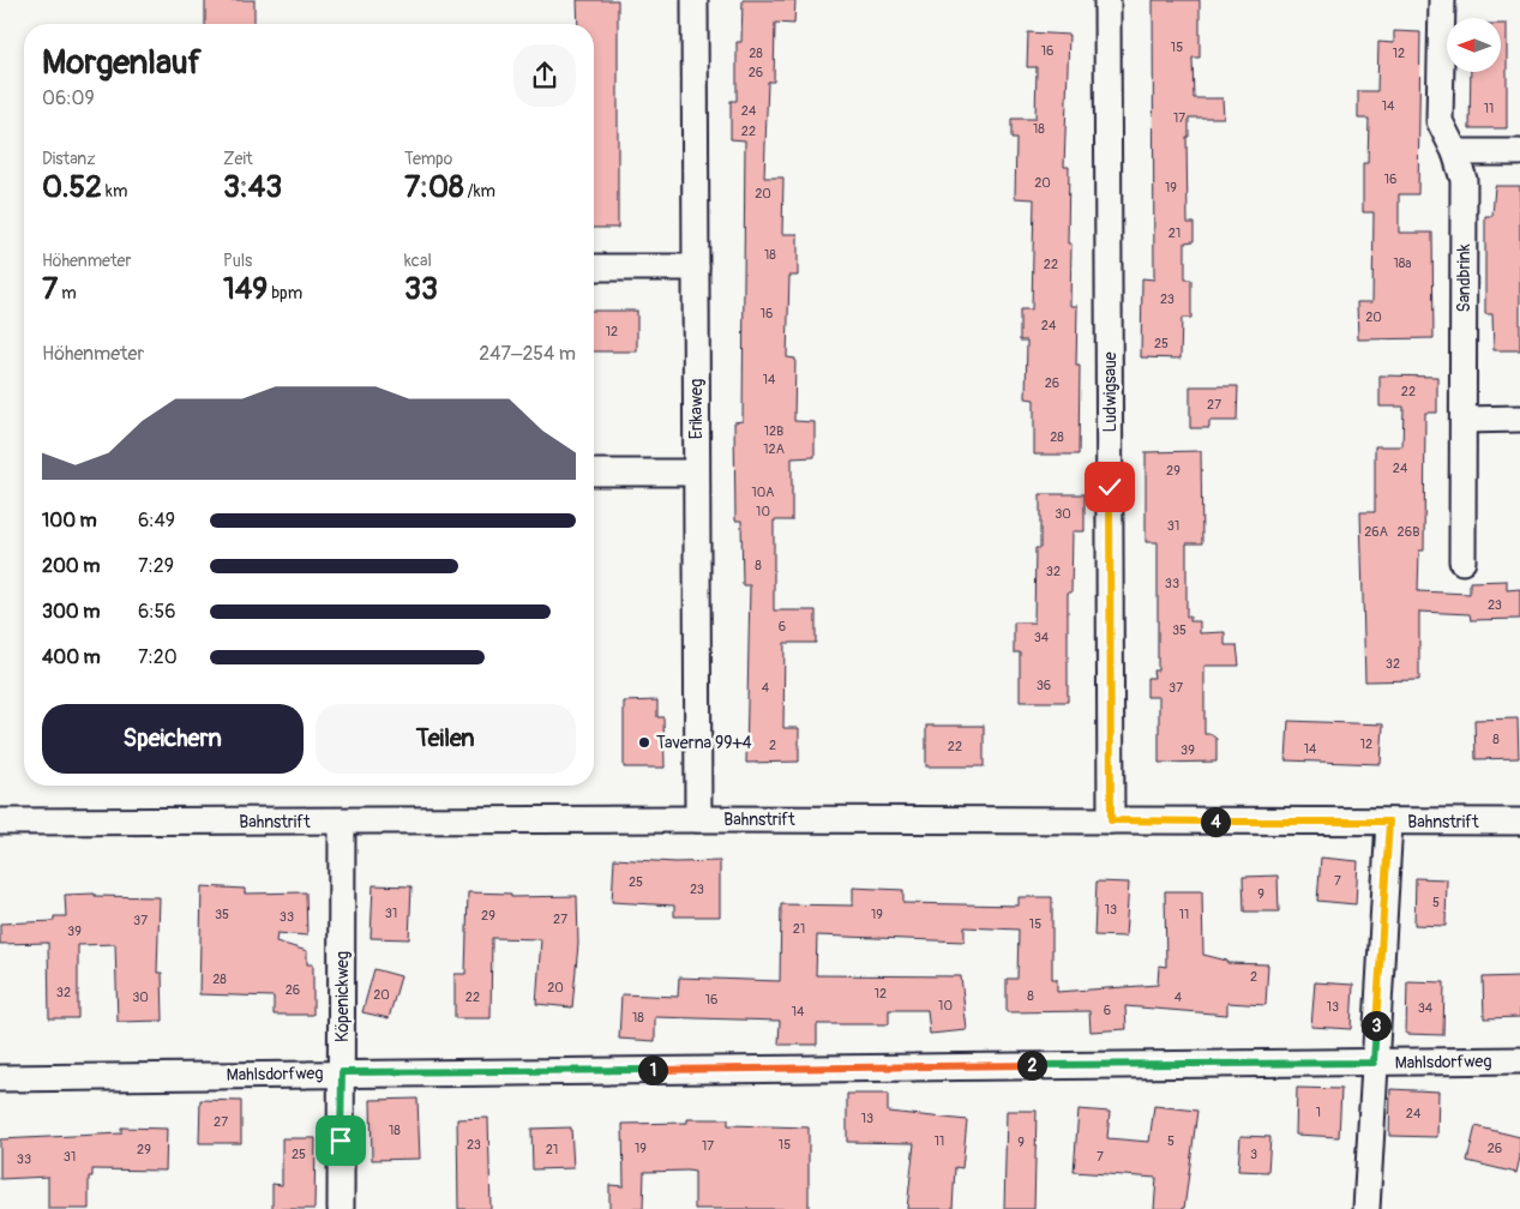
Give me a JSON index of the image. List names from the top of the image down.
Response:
{
  "streets": {
    "street": [
      "Sandbrink",
      "Ludwigsaue",
      "Erikaweg",
      "Bahnstrift",
      "Köpenickweg",
      "Mahlsdorfweg"
    ]
  },
  "crossings": [
    ["Ludwigsaue", "Bahnstrift"],
    ["Erikaweg", "Bahnstrift"],
    ["Bahnstrift", "Köpenickweg"],
    ["Köpenickweg", "Mahlsdorfweg"]
  ],
  "places": ["Taverna 99+4"],
  "house_numbers": [
    "15",
    "16",
    "28",
    "12",
    "26",
    "14",
    "11",
    "24",
    "17",
    "18",
    "22",
    "16",
    "20",
    "19",
    "20",
    "21",
    "18",
    "18a",
    "22",
    "23",
    "16",
    "20",
    "24",
    "12",
    "25",
    "14",
    "26",
    "22",
    "27",
    "12B",
    "28",
    "12A",
    "24",
    "29",
    "10A",
    "10",
    "30",
    "31",
    "26A",
    "26B",
    "8",
    "32",
    "33",
    "23",
    "6",
    "35",
    "34",
    "32",
    "36",
    "4",
    "37",
    "8",
    "12",
    "2",
    "22",
    "14",
    "39",
    "7",
    "25",
    "23",
    "9",
    "5",
    "13",
    "31",
    "35",
    "19",
    "11",
    "29",
    "33",
    "27",
    "37",
    "15",
    "21",
    "39",
    "2",
    "28",
    "20",
    "26",
    "32",
    "12",
    "20",
    "8",
    "30",
    "22",
    "4",
    "16",
    "10",
    "13",
    "34",
    "6",
    "14",
    "18",
    "1",
    "24",
    "13",
    "27",
    "18",
    "11",
    "5",
    "9",
    "23",
    "15",
    "17",
    "19",
    "26",
    "29",
    "21",
    "25",
    "3",
    "31",
    "7",
    "33"
  ],
  "north": "left",
  "page": {
    "heading": ["Morgenlauf", "06:09"],
    "stats": [
      ["Distanz", "0.52 km"],
      ["Zeit", "3:43"],
      ["Tempo", "7:08 /km"],
      ["Höhenmeter", "7 m"],
      ["Puls", "149 bpm"],
      ["kcal", "33"]
    ],
    "chart": ["Höhenmeter", "247–254 m"],
    "list": [
      {
        "name": "100 m",
        "note": "6:49"
      },
      {
        "name": "200 m",
        "note": "7:29"
      },
      {
        "name": "300 m",
        "note": "6:56"
      },
      {
        "name": "400 m",
        "note": "7:20"
      }
    ],
    "buttons": ["Speichern", "Teilen"],
    "pins": [
      "4",
      "3",
      "2",
      "1"
    ]
  }
}
